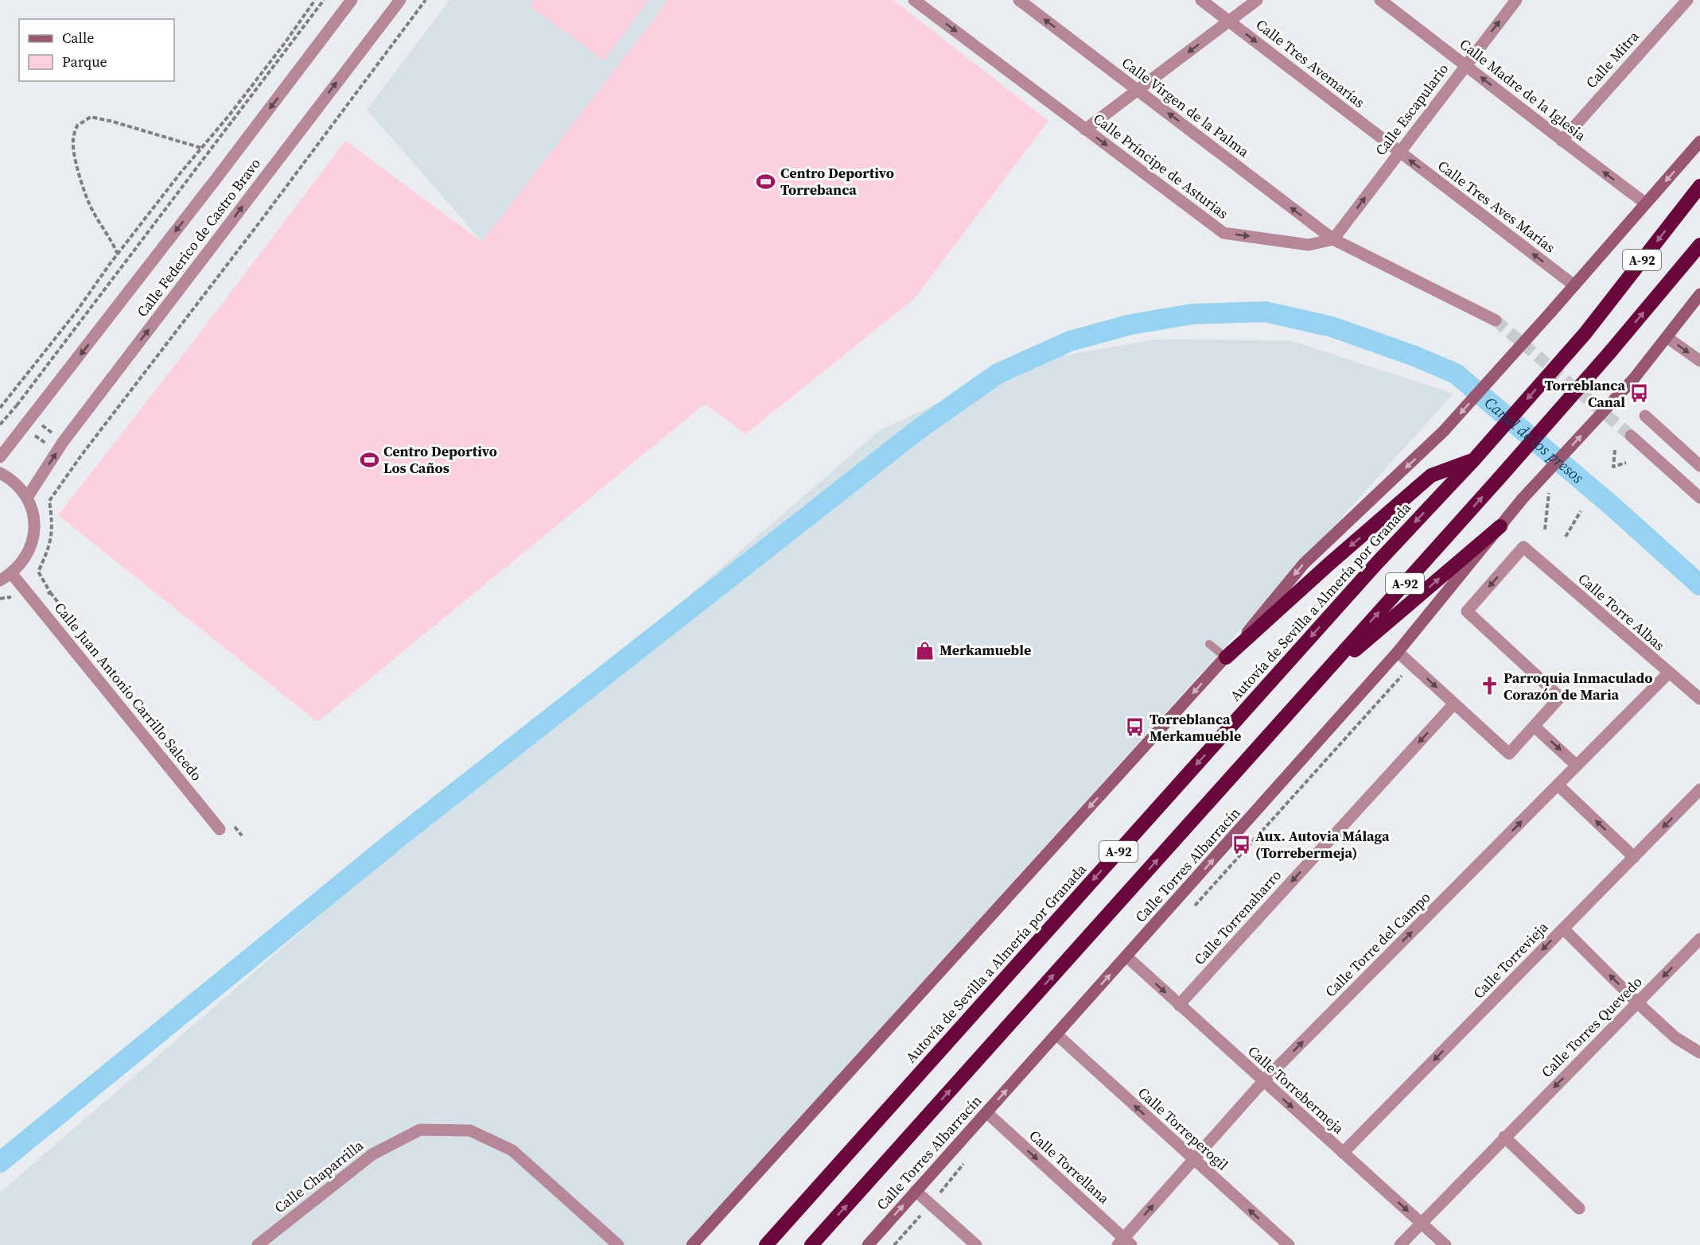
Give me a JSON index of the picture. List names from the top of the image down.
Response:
{
  "streets": {
    "highway": ["A-92", "Autovía de Sevilla a Almería por Granada"],
    "street": [
      "Calle Mitra",
      "Calle Tres Avemarías",
      "Calle Madre de la Iglesia",
      "Calle Virgen de la Palma",
      "Calle Escapulario",
      "Calle Príncipe de Asturias",
      "Calle Tres Aves Marías",
      "Calle Federico de Castro Bravo",
      "Calle Torre Albas",
      "Calle Juan Antonio Carrillo Salcedo",
      "Calle Torres Albarracín",
      "Calle Torrenaharro",
      "Calle Torre del Campo",
      "Calle Torrevieja",
      "Calle Torres Quevedo",
      "Calle Torrebermeja",
      "Calle Torreperogil",
      "Calle Torrellana",
      "Calle Chaparrilla"
    ]
  },
  "crossings": [
    ["Calle Mitra", "Calle Madre de la Iglesia"],
    ["Calle Tres Avemarías", "Calle Escapulario"],
    ["Calle Tres Avemarías", "Calle Tres Aves Marías"],
    ["Calle Madre de la Iglesia", "Calle Escapulario"],
    ["Calle Virgen de la Palma", "Calle Escapulario"],
    ["Calle Virgen de la Palma", "Calle Príncipe de Asturias"],
    ["Calle Escapulario", "Calle Príncipe de Asturias"],
    ["Calle Escapulario", "Calle Tres Aves Marías"],
    ["Calle Torre Albas", "Calle Torre del Campo"],
    ["Calle Torres Albarracín", "Calle Torrebermeja"],
    ["Calle Torres Albarracín", "Calle Torreperogil"],
    ["Calle Torres Albarracín", "Calle Torrellana"],
    ["Calle Torrenaharro", "Calle Torrebermeja"],
    ["Calle Torre del Campo", "Calle Torrebermeja"],
    ["Calle Torre del Campo", "Calle Torreperogil"],
    ["Calle Torre del Campo", "Calle Torrellana"],
    ["Calle Torrevieja", "Calle Torrebermeja"],
    ["Calle Torres Quevedo", "Calle Torrebermeja"]
  ],
  "one_way": [
    "Calle Tres Avemarías",
    "Calle Madre de la Iglesia",
    "Calle Virgen de la Palma",
    "Calle Escapulario",
    "Calle Príncipe de Asturias",
    "Calle Torres Albarracín",
    "Calle Torrenaharro",
    "Calle Torre del Campo",
    "Calle Torrevieja",
    "Calle Torres Quevedo",
    "Calle Torrebermeja",
    "Calle Torreperogil"
  ],
  "water": ["Canal de los presos"],
  "places": {
    "sports": ["Centro Deportivo Torrebanca", "Centro Deportivo Los Caños"],
    "bus stop": ["Torreblanca Canal", "Torreblanca Merkamueble", "Aux. Autovia Málaga (Torrebermeja)"],
    "shop": ["Merkamueble"],
    "church": ["Parroquia Inmaculado Corazón de Maria"]
  },
  "legend": ["Calle", "Parque"]
}
